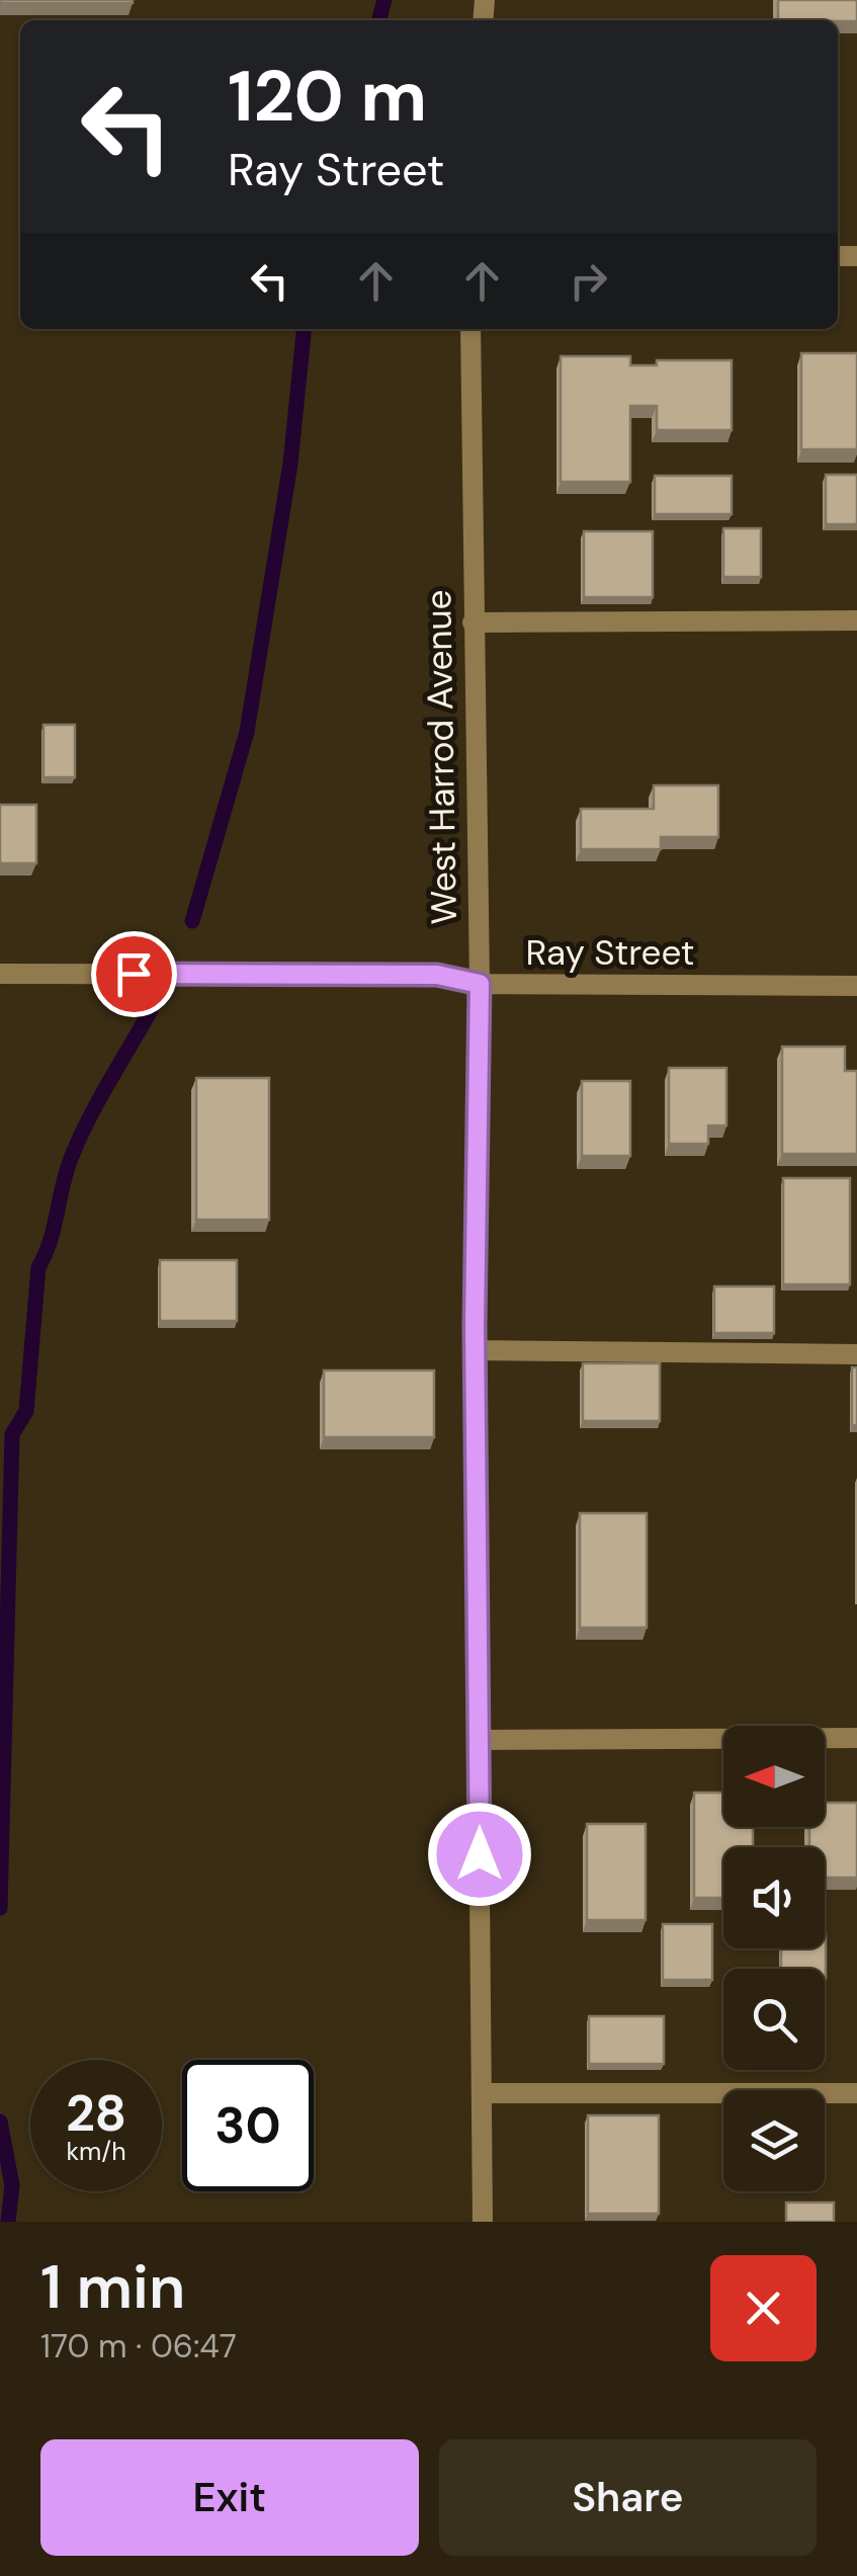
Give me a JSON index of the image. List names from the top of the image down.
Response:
{
  "streets": {
    "street": ["West Harrod Avenue", "Ray Street"]
  },
  "crossings": [
    ["West Harrod Avenue", "Ray Street"]
  ],
  "north": "left",
  "page": {
    "turn": ["120 m", "Ray Street"],
    "speed": "28 km/h",
    "limit": "30",
    "heading": ["1 min", "170 m · 06:47"],
    "buttons": ["Exit", "Share"]
  }
}
